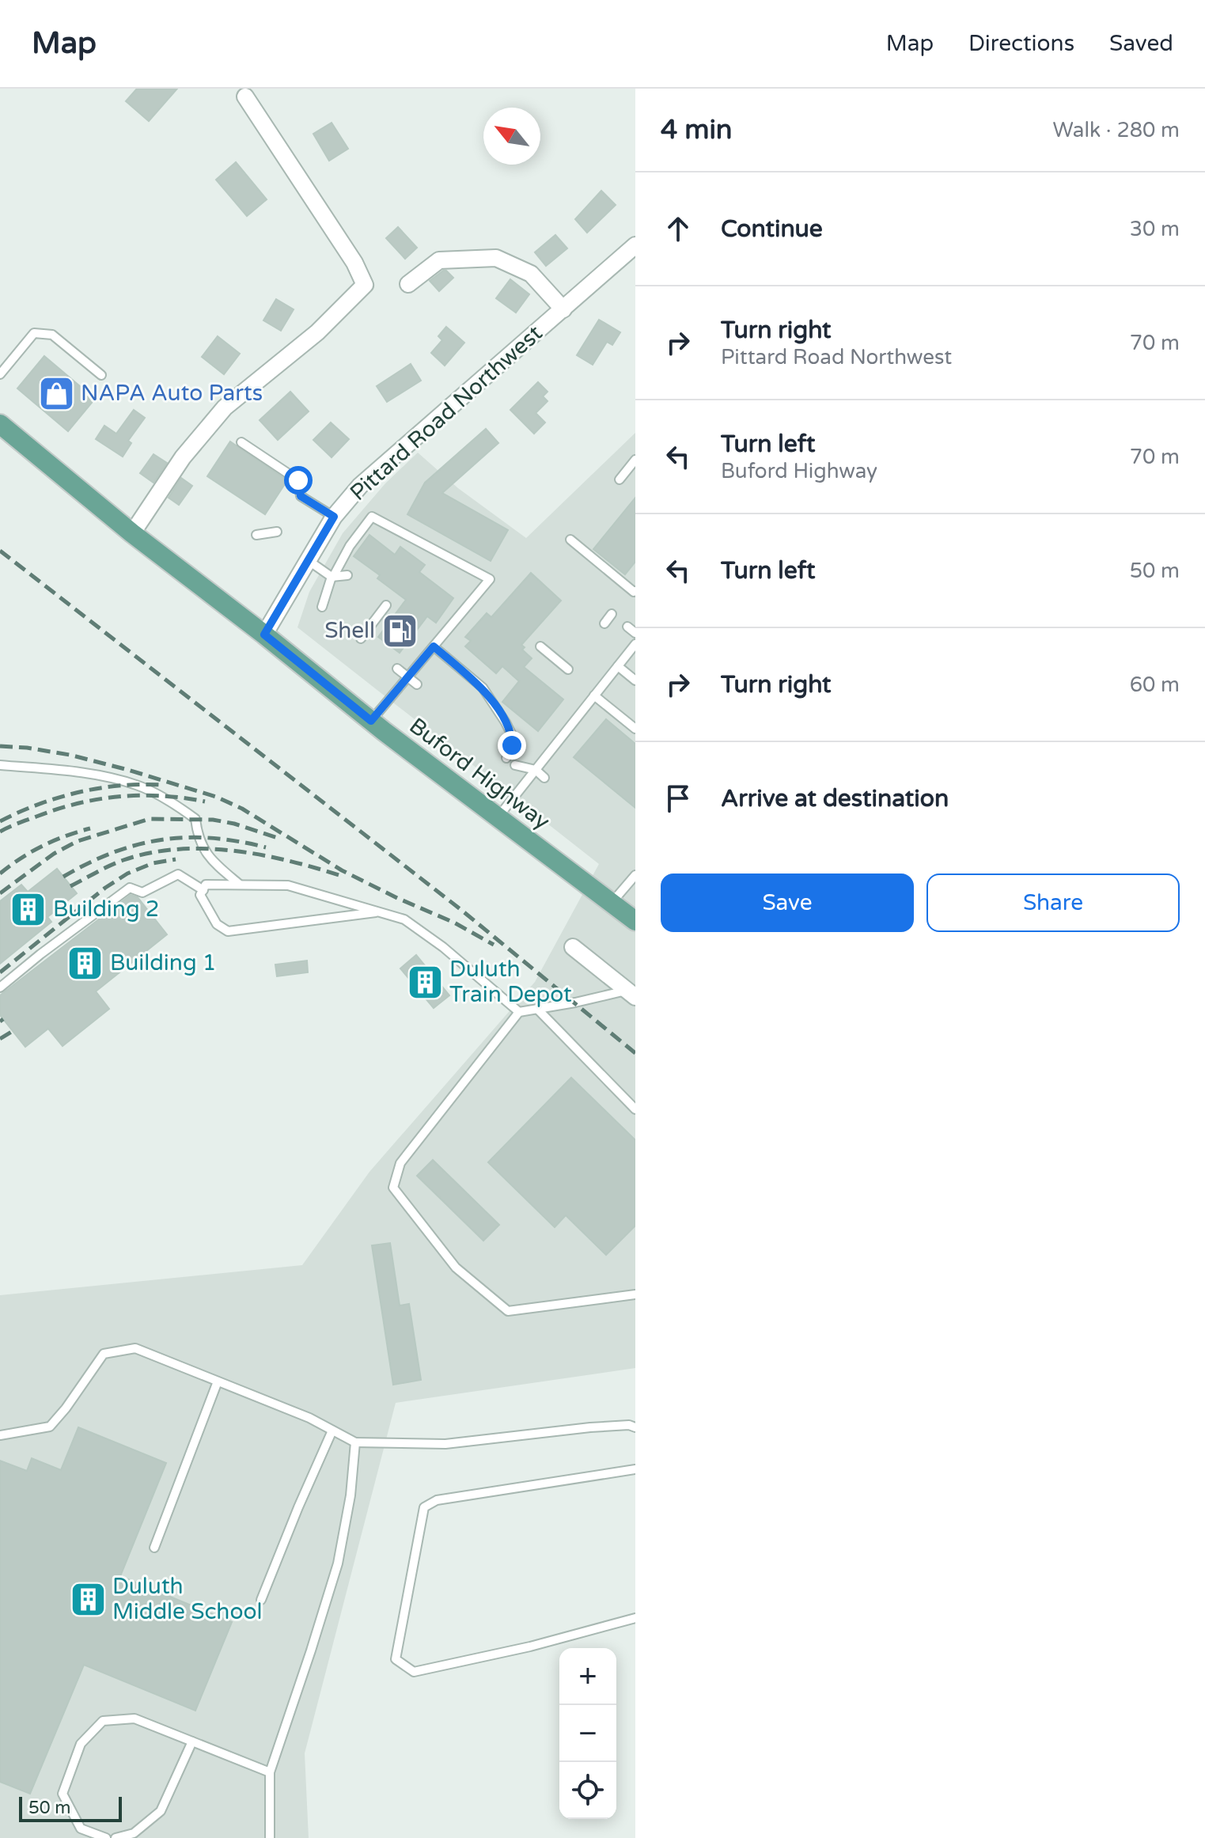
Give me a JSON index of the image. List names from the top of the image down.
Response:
{
  "streets": {
    "main road": ["Buford Highway"],
    "street": ["Pittard Road Northwest"]
  },
  "crossings": [
    ["Pittard Road Northwest", "Buford Highway"]
  ],
  "places": {
    "shop": ["NAPA Auto Parts"],
    "fuel station": ["Shell"],
    "building": [
      "Building 2",
      "Building 1",
      "Duluth Train Depot",
      "Duluth Middle School"
    ]
  },
  "scale_bar": "50 m",
  "north": "top left",
  "page": {
    "header": "Map",
    "nav": ["Map", "Directions", "Saved"],
    "heading": ["4 min", "Walk · 280 m"],
    "list": [
      ["Continue", "30 m"],
      ["Turn right", "Pittard Road Northwest", "70 m"],
      ["Turn left", "Buford Highway", "70 m"],
      ["Turn left", "50 m"],
      ["Turn right", "60 m"],
      "Arrive at destination"
    ],
    "buttons": ["Save", "Share"],
    "map_buttons": ["+", "−"],
    "scale": "50 m"
  }
}
